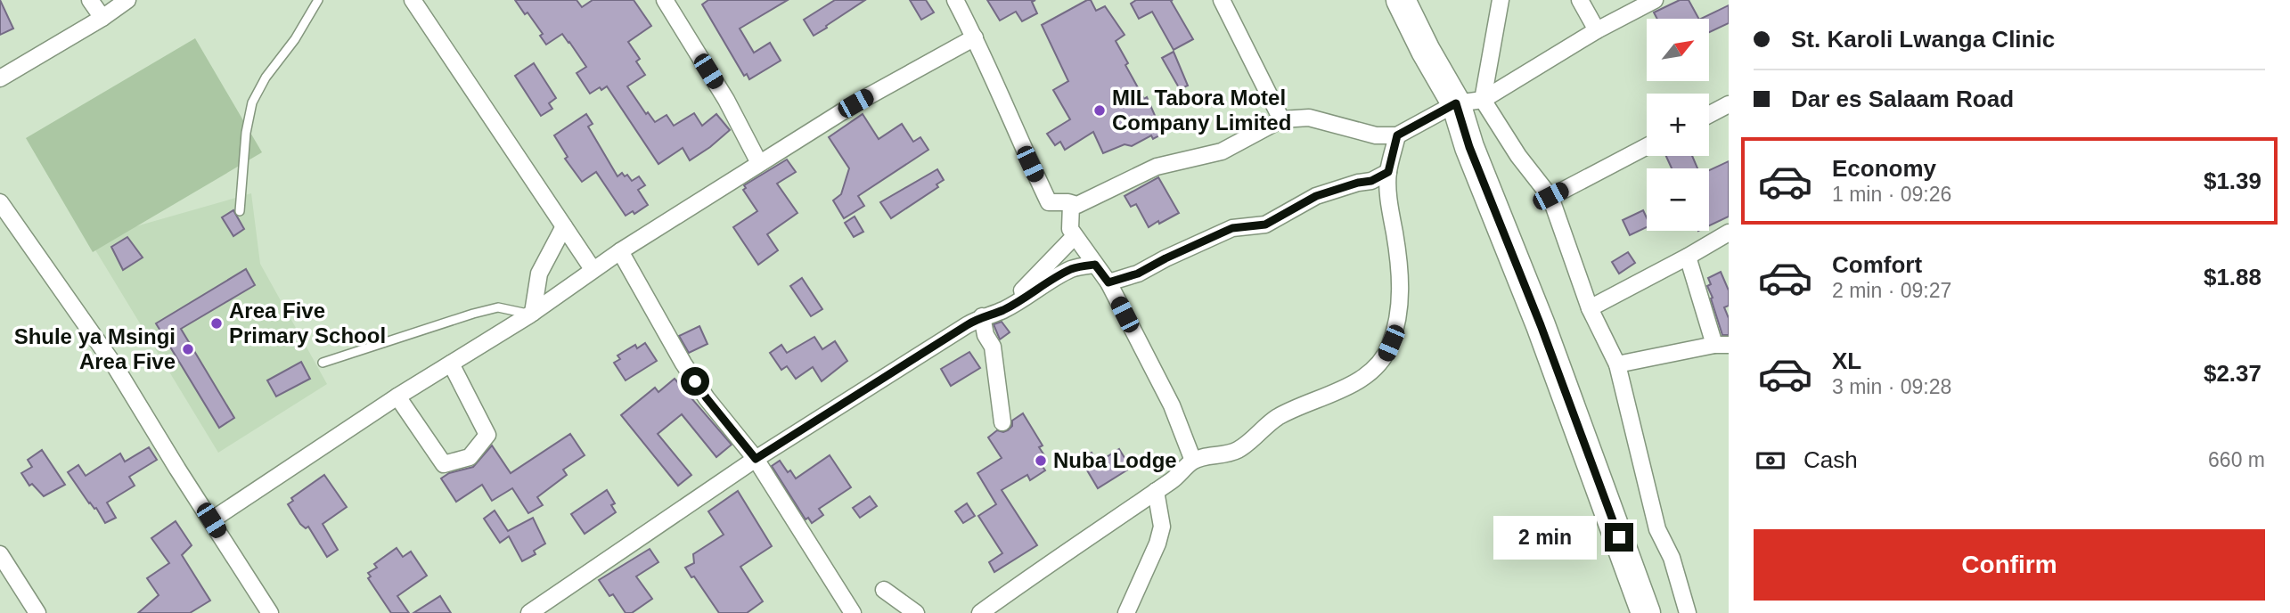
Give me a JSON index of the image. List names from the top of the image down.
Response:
{
  "places": [
    "MIL Tabora Motel Company Limited",
    "Area Five Primary School",
    "Shule ya Msingi Area Five",
    "Nuba Lodge"
  ],
  "north": "top right",
  "page": {
    "banner": ["St. Karoli Lwanga Clinic", "Dar es Salaam Road"],
    "map_buttons": ["+", "−"],
    "list": [
      {
        "name": "Economy",
        "note": "1 min · 09:26",
        "value": "$1.39"
      },
      {
        "name": "Comfort",
        "note": "2 min · 09:27",
        "value": "$1.88"
      },
      {
        "name": "XL",
        "note": "3 min · 09:28",
        "value": "$2.37"
      }
    ],
    "pay": ["Cash", "660 m"],
    "bubble": "2 min",
    "buttons": "Confirm"
  }
}
